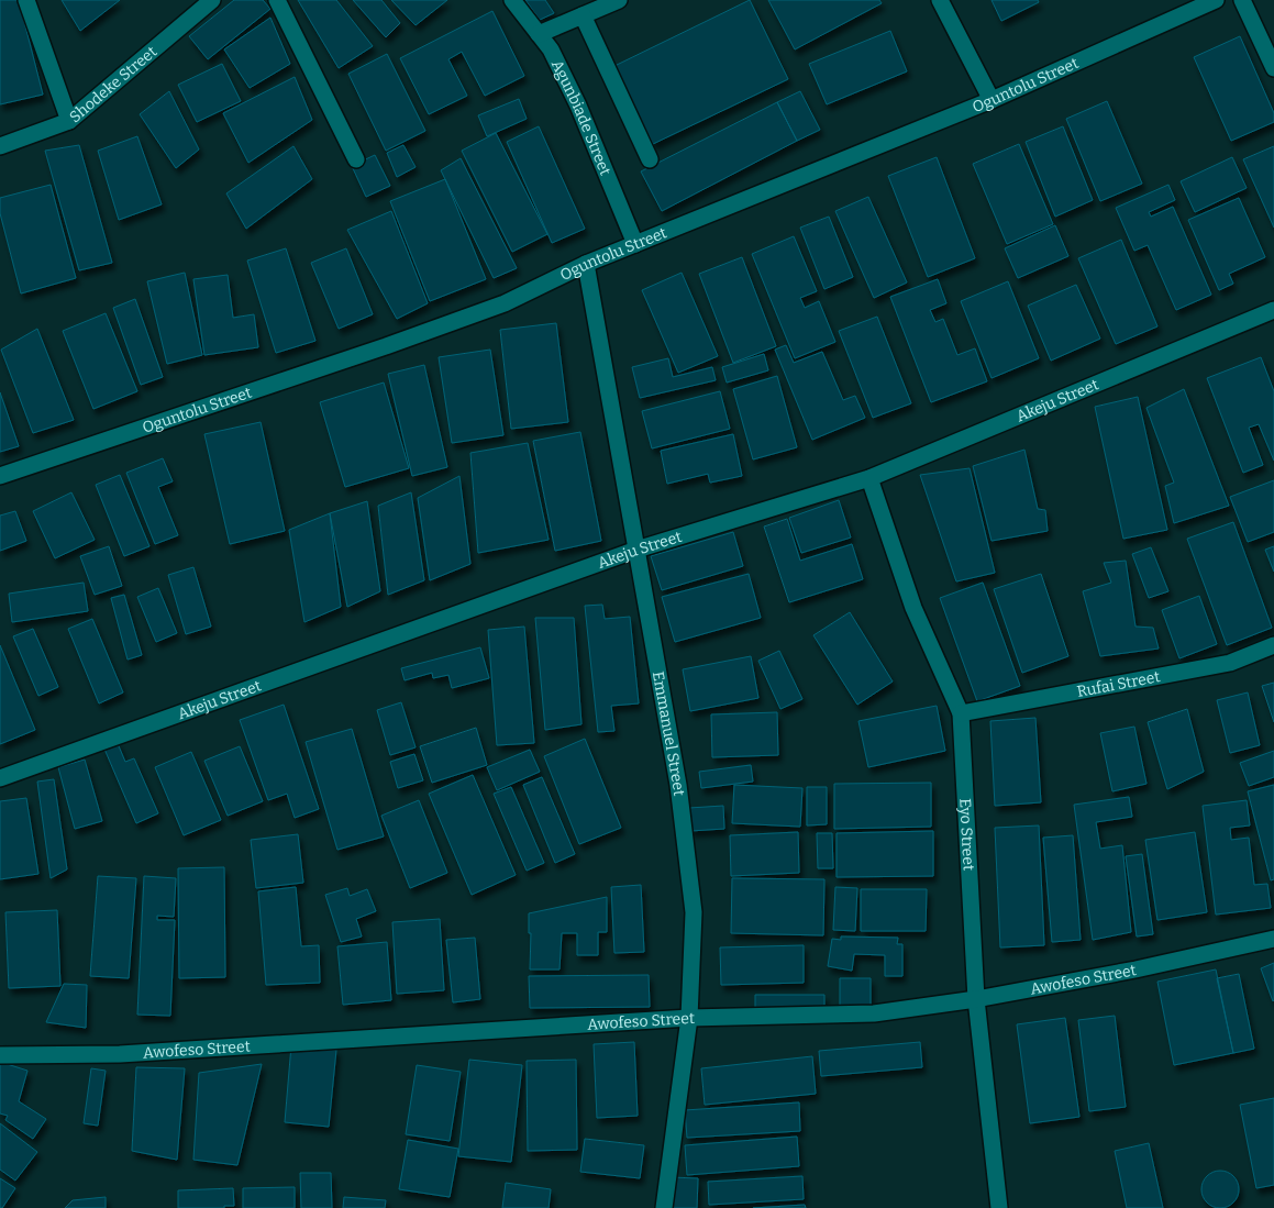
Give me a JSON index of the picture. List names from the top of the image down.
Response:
{
  "streets": {
    "street": [
      "Shodeke Street",
      "Oguntolu Street",
      "Agunbiade Street",
      "Akeju Street",
      "Rufai Street",
      "Emmanuel Street",
      "Eyo Street",
      "Awofeso Street"
    ]
  },
  "crossings": [
    ["Oguntolu Street", "Agunbiade Street"],
    ["Oguntolu Street", "Emmanuel Street"],
    ["Akeju Street", "Emmanuel Street"],
    ["Akeju Street", "Eyo Street"],
    ["Rufai Street", "Eyo Street"],
    ["Emmanuel Street", "Awofeso Street"],
    ["Eyo Street", "Awofeso Street"]
  ]
}
